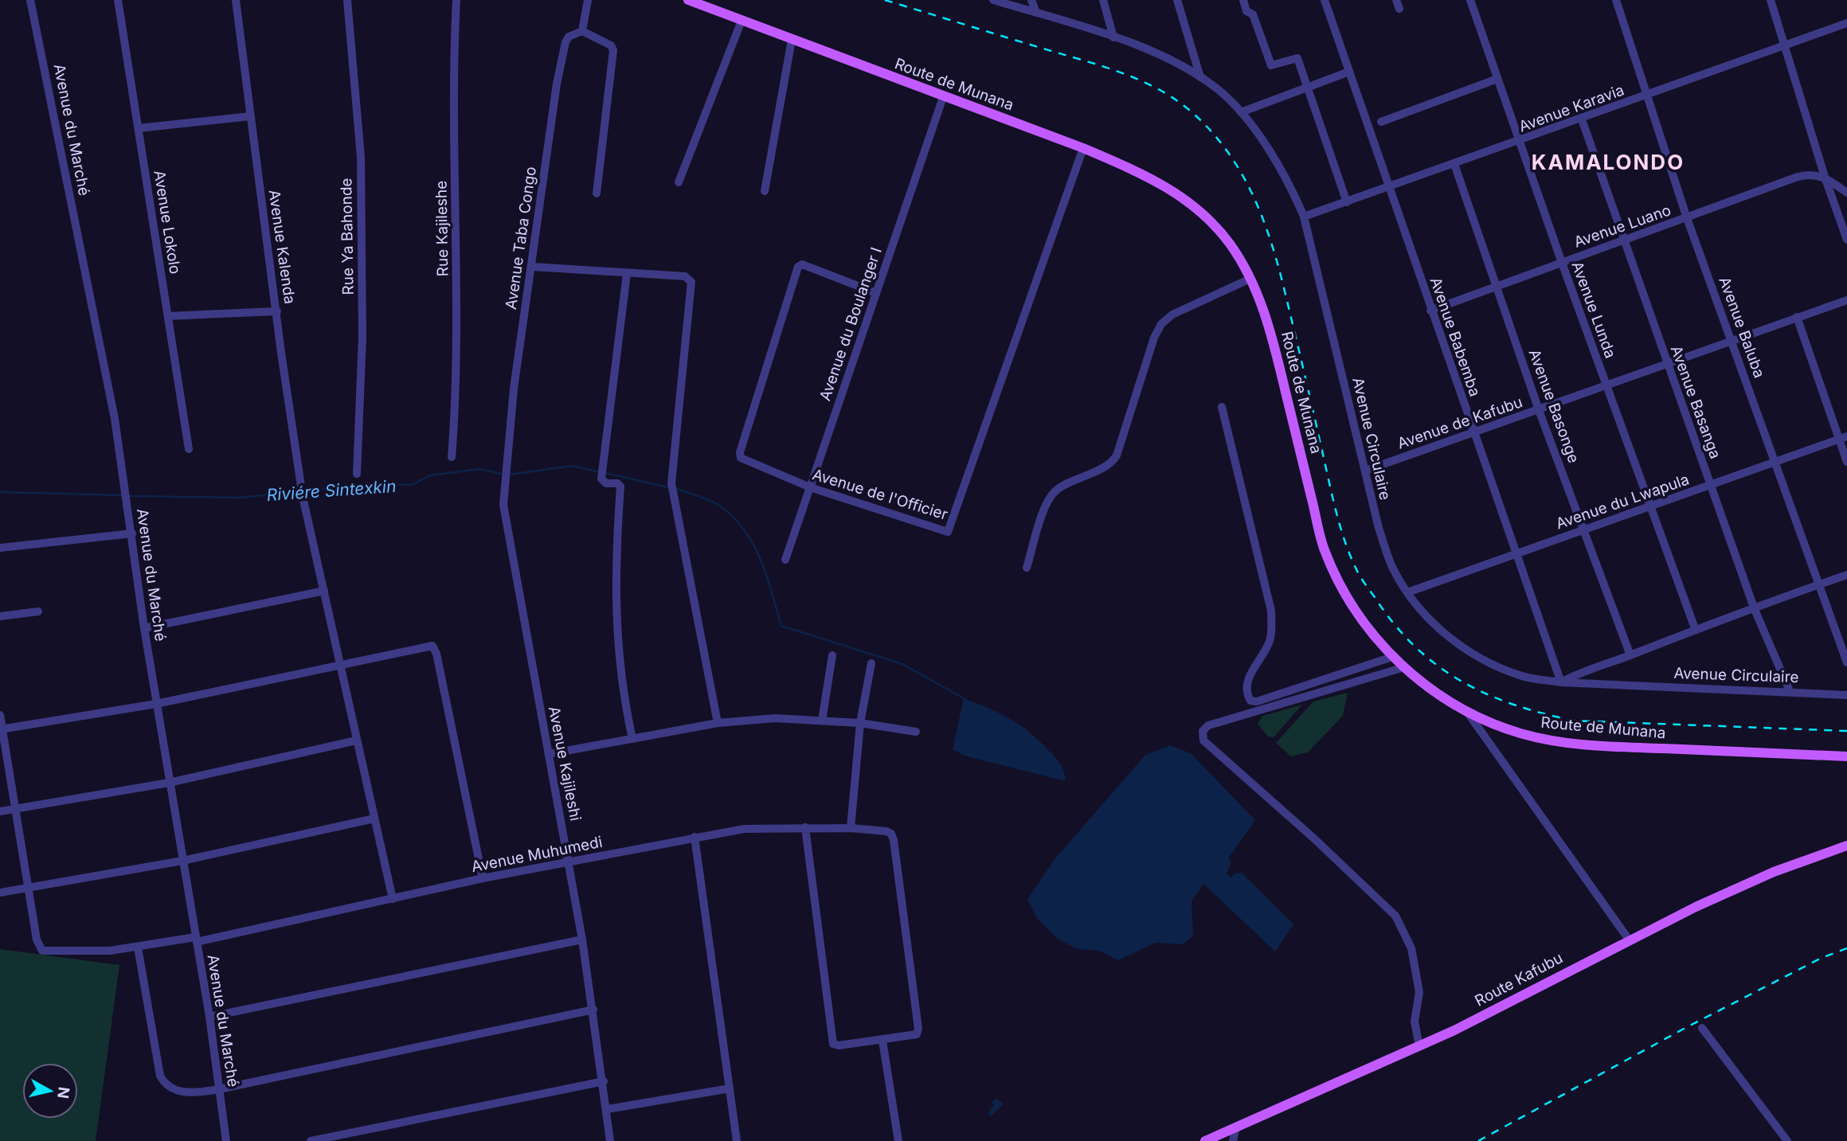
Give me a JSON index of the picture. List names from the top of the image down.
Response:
{
  "streets": {
    "main road": ["Route de Munana", "Route Kafubu"],
    "street": [
      "Avenue Karavia",
      "Avenue du Marché",
      "Avenue Lokolo",
      "Avenue Luano",
      "Rue Kajileshe",
      "Rue Ya Bahonde",
      "Avenue Taba Congo",
      "Avenue Kalenda",
      "Avenue Lunda",
      "Avenue du Boulanger I",
      "Avenue Baluba",
      "Avenue Babemba",
      "Avenue Basanga",
      "Avenue Basonge",
      "Avenue de Kafubu",
      "Avenue Circulaire",
      "Avenue de l'Officier",
      "Avenue du Lwapula",
      "Avenue Kajileshi",
      "Avenue Muhumedi"
    ]
  },
  "crossings": [
    ["Route de Munana", "Avenue du Boulanger I"],
    ["Route de Munana", "Avenue de l'Officier"],
    ["Avenue Karavia", "Avenue Lunda"],
    ["Avenue Karavia", "Avenue Baluba"],
    ["Avenue Karavia", "Avenue Babemba"],
    ["Avenue Karavia", "Avenue Basanga"],
    ["Avenue Karavia", "Avenue Basonge"],
    ["Avenue Karavia", "Avenue Circulaire"],
    ["Avenue du Marché", "Avenue Muhumedi"],
    ["Avenue Luano", "Avenue Lunda"],
    ["Avenue Luano", "Avenue Baluba"],
    ["Avenue Luano", "Avenue Babemba"],
    ["Avenue Luano", "Avenue Basanga"],
    ["Avenue Luano", "Avenue Basonge"],
    ["Avenue Taba Congo", "Avenue Kajileshi"],
    ["Avenue Kalenda", "Avenue Muhumedi"],
    ["Avenue Lunda", "Avenue de Kafubu"],
    ["Avenue Lunda", "Avenue du Lwapula"],
    ["Avenue du Boulanger I", "Avenue de l'Officier"],
    ["Avenue Baluba", "Avenue de Kafubu"],
    ["Avenue Baluba", "Avenue du Lwapula"],
    ["Avenue Babemba", "Avenue de Kafubu"],
    ["Avenue Babemba", "Avenue Circulaire"],
    ["Avenue Babemba", "Avenue du Lwapula"],
    ["Avenue Basanga", "Avenue de Kafubu"],
    ["Avenue Basanga", "Avenue Circulaire"],
    ["Avenue Basanga", "Avenue du Lwapula"],
    ["Avenue Basonge", "Avenue de Kafubu"],
    ["Avenue Basonge", "Avenue du Lwapula"],
    ["Avenue de Kafubu", "Avenue Circulaire"],
    ["Avenue Circulaire", "Avenue du Lwapula"],
    ["Avenue Kajileshi", "Avenue Muhumedi"]
  ],
  "districts": ["KAMALONDO"],
  "water": ["Riviére Sintexkin"],
  "north": "right"
}
